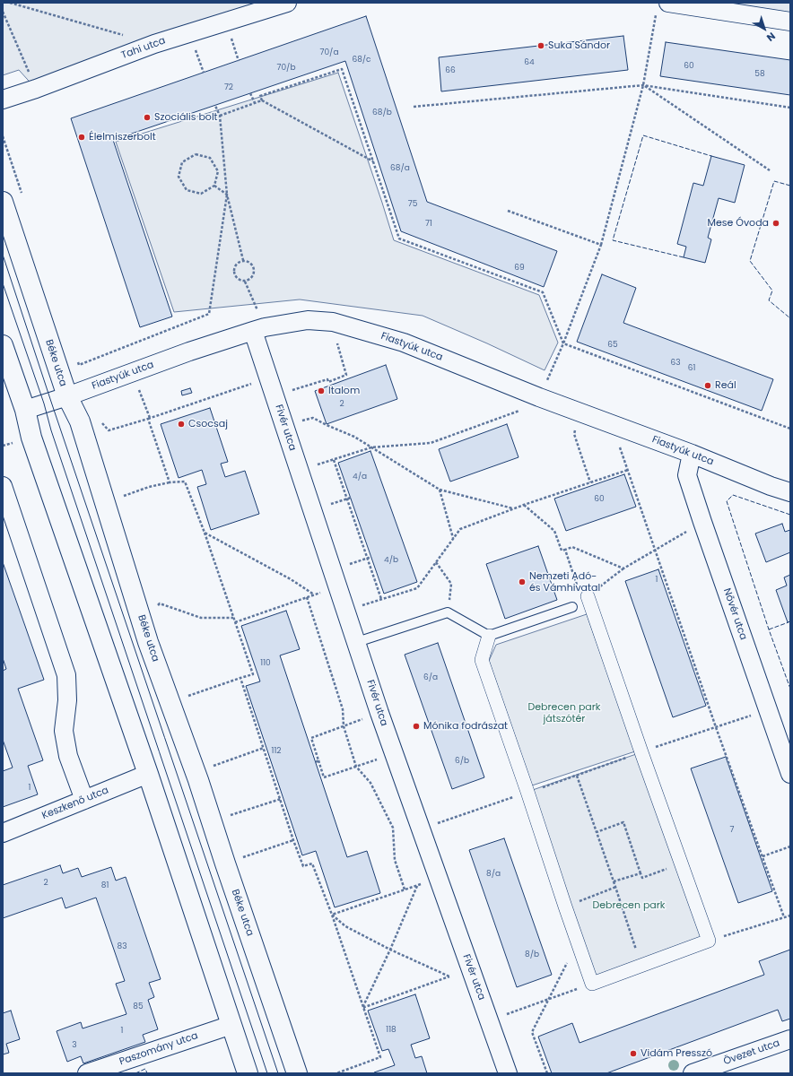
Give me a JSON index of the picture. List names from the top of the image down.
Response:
{
  "streets": {
    "main road": ["Béke utca"],
    "street": [
      "Tahi utca",
      "Fiastyúk utca",
      "Fivér utca",
      "Nővér utca",
      "Keszkenő utca",
      "Paszomány utca",
      "Övezet utca"
    ]
  },
  "crossings": [
    ["Fiastyúk utca", "Béke utca"],
    ["Fiastyúk utca", "Fivér utca"],
    ["Fiastyúk utca", "Nővér utca"]
  ],
  "parks": ["Debrecen park játszótér", "Debrecen park"],
  "places": [
    "Suka Sándor",
    "Szociális bolt",
    "Élelmiszerbolt",
    "Mese Óvoda",
    "Reál",
    "Italom",
    "Csocsaj",
    "Nemzeti Adó- és Vámhivatal",
    "Mónika fodrászat",
    "Vidám Presszó"
  ],
  "house_numbers": [
    "70/a",
    "68/c",
    "64",
    "60",
    "70/b",
    "66",
    "58",
    "72",
    "68/b",
    "68/a",
    "75",
    "71",
    "69",
    "65",
    "63",
    "61",
    "2",
    "4/a",
    "60",
    "4/b",
    "1",
    "110",
    "6/a",
    "112",
    "6/b",
    "1",
    "7",
    "8/a",
    "2",
    "81",
    "83",
    "8/b",
    "85",
    "118",
    "1",
    "3"
  ],
  "north": "bottom right"
}
